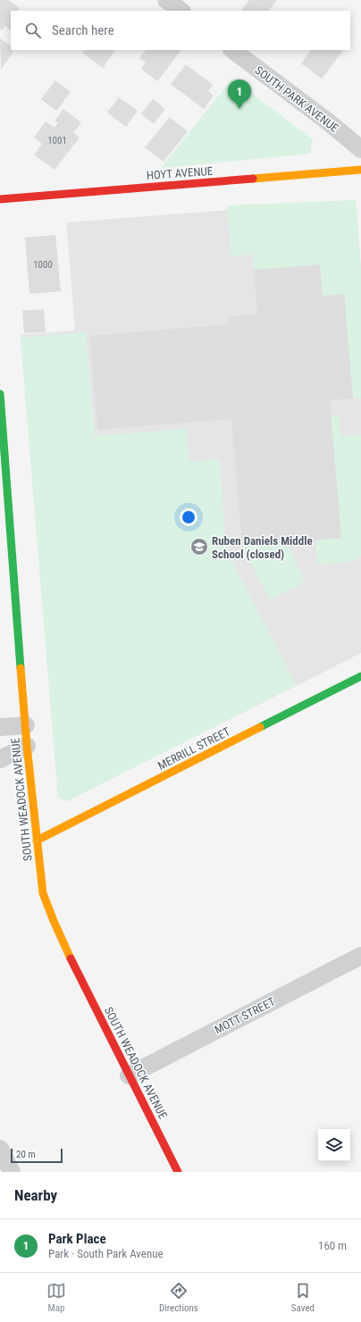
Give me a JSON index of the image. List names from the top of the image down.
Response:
{
  "streets": {
    "street": [
      "SOUTH PARK AVENUE",
      "HOYT AVENUE",
      "MERRILL STREET",
      "SOUTH WEADOCK AVENUE",
      "MOTT STREET"
    ]
  },
  "crossings": [
    ["MERRILL STREET", "SOUTH WEADOCK AVENUE"],
    ["SOUTH WEADOCK AVENUE", "MOTT STREET"]
  ],
  "places": {
    "school or university": ["Ruben Daniels Middle School (closed)"]
  },
  "house_numbers": ["1001", "1000"],
  "scale_bar": "20 m",
  "page": {
    "search": "Search here",
    "pins": "1",
    "scale": "20 m",
    "heading": "Nearby",
    "list": [
      {
        "mark": "1",
        "name": "Park Place",
        "note": "Park · South Park Avenue",
        "value": "160 m"
      }
    ],
    "nav": ["Map", "Directions", "Saved"]
  }
}
